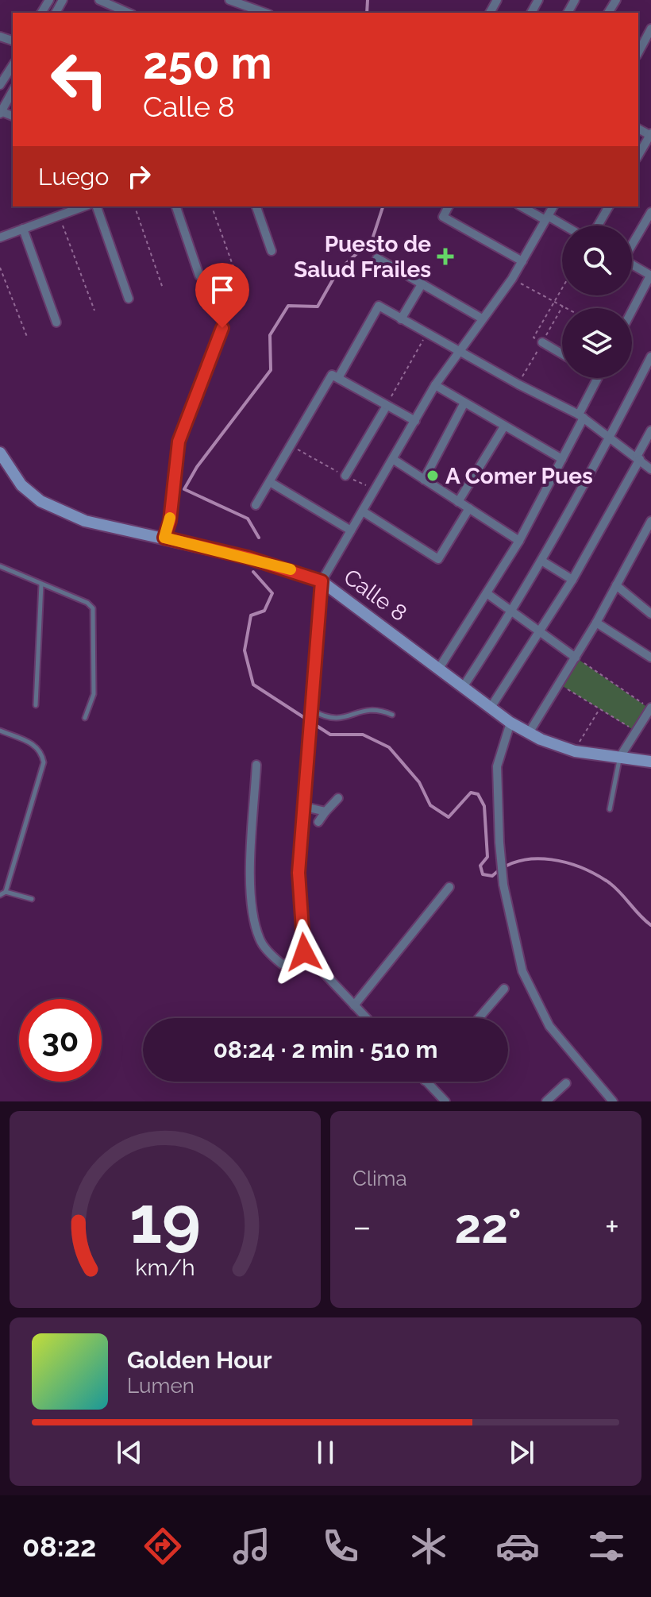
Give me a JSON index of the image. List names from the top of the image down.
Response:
{
  "streets": {
    "street": ["Calle 8"]
  },
  "places": {
    "health": ["Puesto de Salud Frailes"],
    "other": ["A Comer Pues"]
  },
  "page": {
    "turn": ["250 m", "Calle 8"],
    "then": "Luego",
    "limit": "30",
    "trip": "08:24 · 2 min · 510 m",
    "tile": "Clima",
    "heat": ["−", "22°", "+"],
    "song": ["Golden Hour", "Lumen"],
    "tabs": "08:22",
    "gauge": ["19", "km/h"]
  }
}
